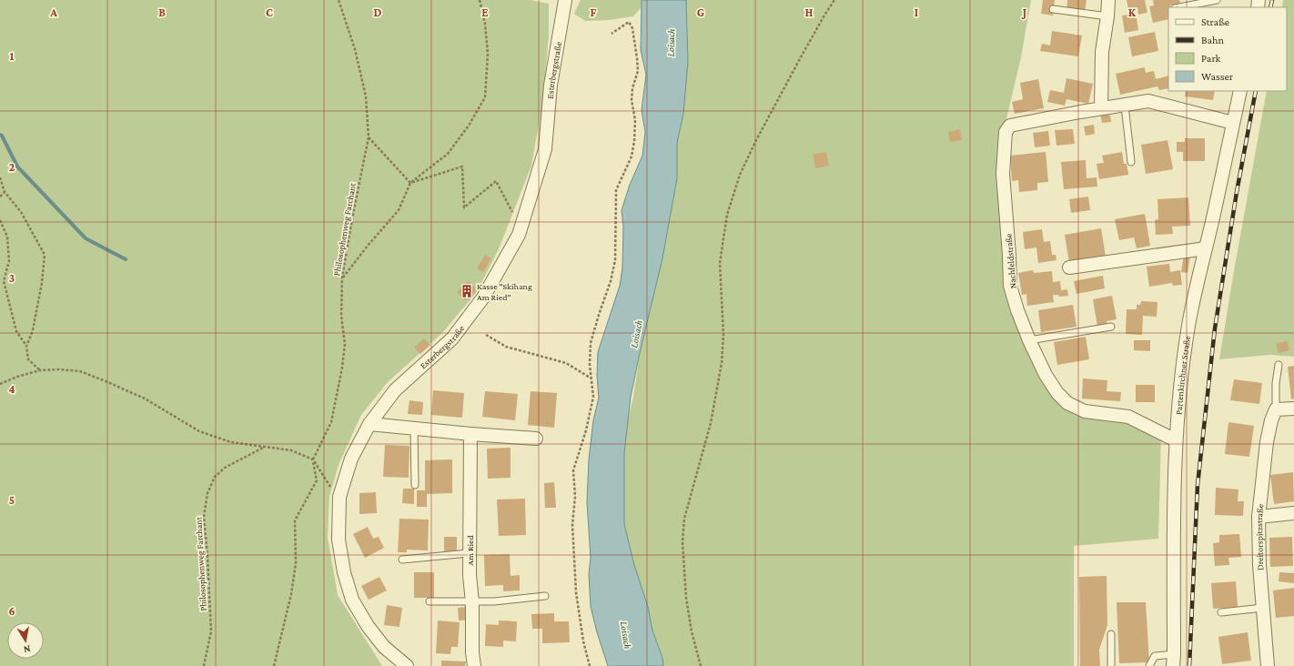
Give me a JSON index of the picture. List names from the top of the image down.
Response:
{
  "streets": {
    "street": [
      "Esterbergstraße",
      "Nachfeldstraße",
      "Partenkirchner Straße",
      "Dreitorspitzstraße",
      "Am Ried"
    ],
    "path": ["Philosophenweg Farchant"]
  },
  "crossings": [
    ["Nachfeldstraße", "Partenkirchner Straße"]
  ],
  "water": ["Loisach"],
  "places": {
    "building": ["Kasse \"Skihang Am Ried\""]
  },
  "legend": [
    "Straße",
    "Bahn",
    "Park",
    "Wasser"
  ],
  "north": "bottom",
  "grid": {
    "columns": [
      "A",
      "B",
      "C",
      "D",
      "E",
      "F",
      "G",
      "H",
      "I",
      "J",
      "K"
    ],
    "rows": [
      "1",
      "2",
      "3",
      "4",
      "5",
      "6"
    ]
  }
}
